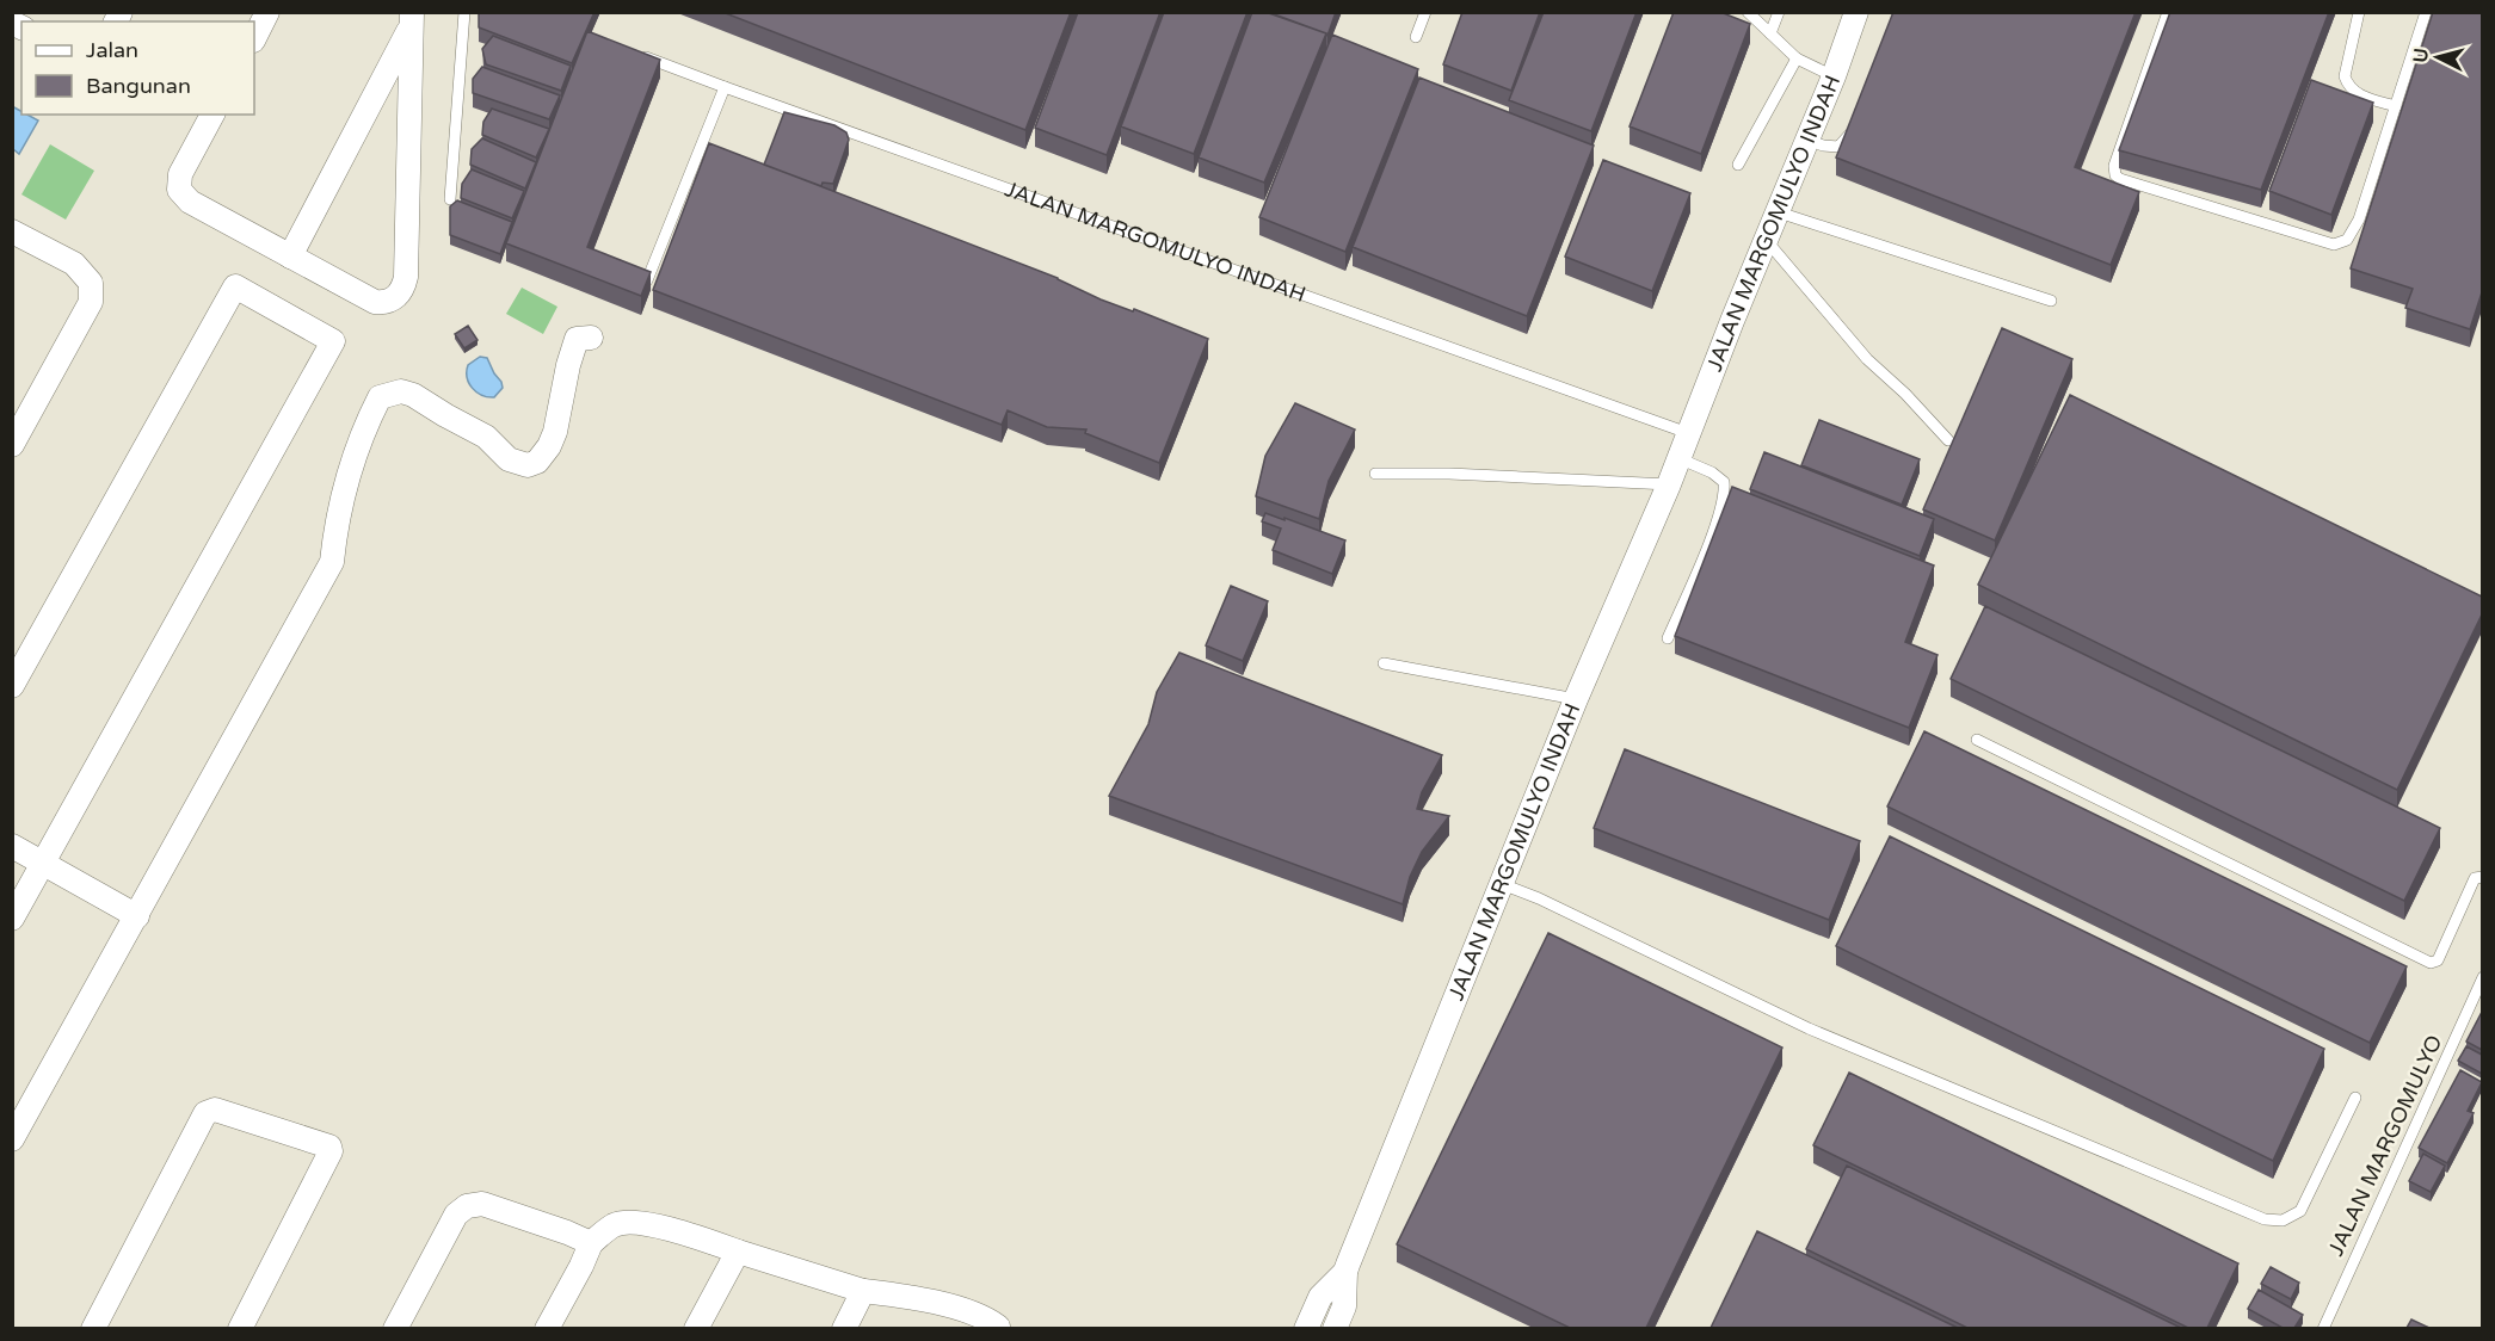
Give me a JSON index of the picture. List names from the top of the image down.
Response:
{
  "streets": {
    "street": ["JALAN MARGOMULYO INDAH"],
    "lane": ["JALAN MARGOMULYO"]
  },
  "legend": ["Jalan", "Bangunan"],
  "north": "left"
}
